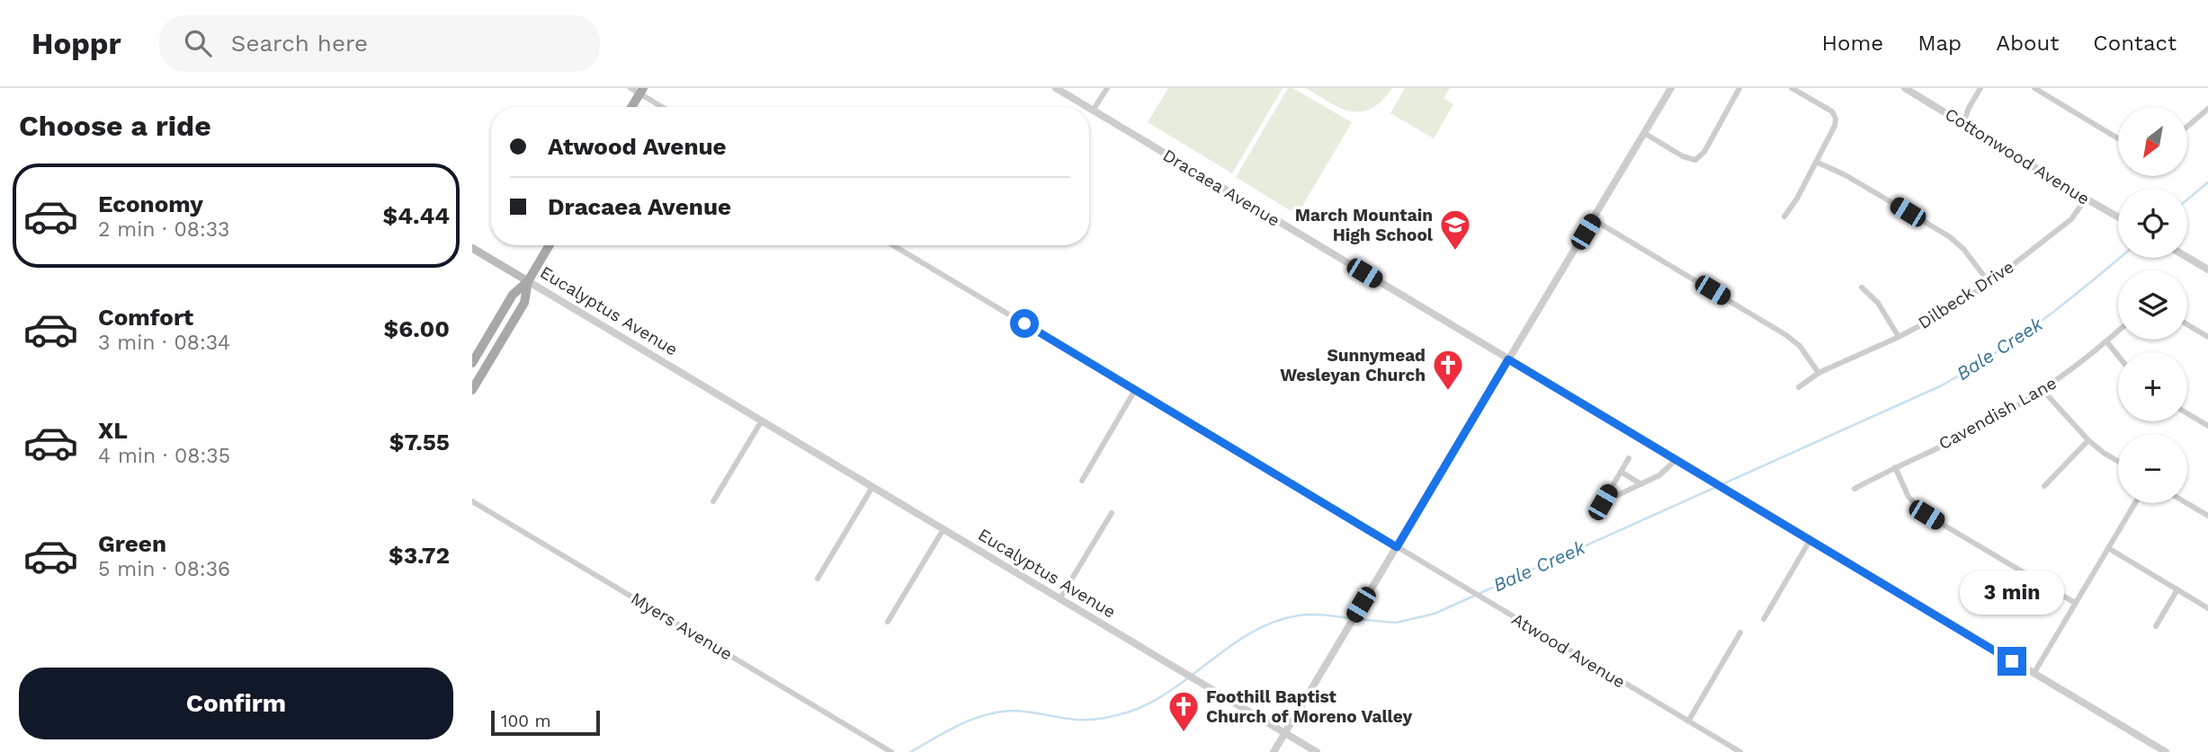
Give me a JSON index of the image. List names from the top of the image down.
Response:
{
  "streets": {
    "main road": ["Eucalyptus Avenue"],
    "street": [
      "Cottonwood Avenue",
      "Dracaea Avenue",
      "Dilbeck Drive",
      "Cavendish Lane",
      "Myers Avenue",
      "Atwood Avenue"
    ]
  },
  "crossings": [
    ["Cottonwood Avenue", "Dilbeck Drive"]
  ],
  "water": ["Bale Creek"],
  "places": {
    "school or university": ["March Mountain High School"],
    "church": ["Sunnymead Wesleyan Church", "Foothill Baptist Church of Moreno Valley"]
  },
  "scale_bar": "100 m",
  "north": "bottom left",
  "page": {
    "header": "Hoppr",
    "search": "Search here",
    "nav": [
      "Home",
      "Map",
      "About",
      "Contact"
    ],
    "heading": "Choose a ride",
    "map_buttons": ["+", "−"],
    "banner": ["Atwood Avenue", "Dracaea Avenue"],
    "list": [
      {
        "name": "Economy",
        "note": "2 min · 08:33",
        "value": "$4.44"
      },
      {
        "name": "Comfort",
        "note": "3 min · 08:34",
        "value": "$6.00"
      },
      {
        "name": "XL",
        "note": "4 min · 08:35",
        "value": "$7.55"
      },
      {
        "name": "Green",
        "note": "5 min · 08:36",
        "value": "$3.72"
      }
    ],
    "bubble": "3 min",
    "buttons": "Confirm",
    "scale": "100 m"
  }
}
